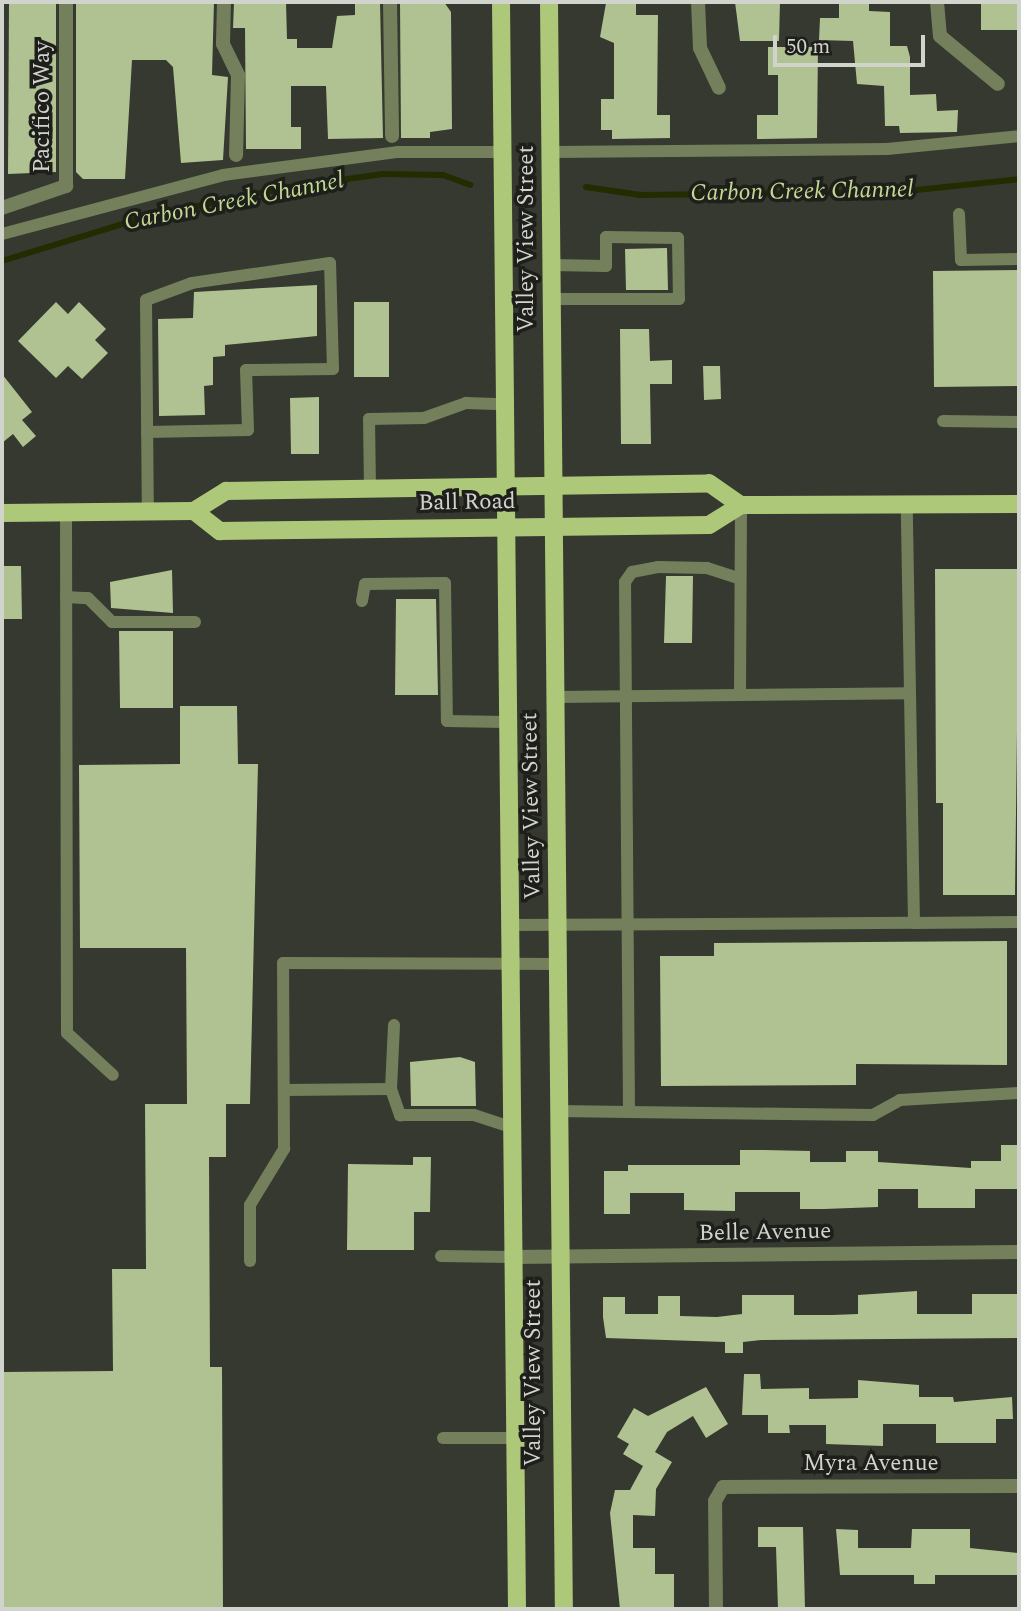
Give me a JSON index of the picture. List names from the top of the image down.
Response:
{
  "streets": {
    "main road": ["Valley View Street", "Ball Road"],
    "street": ["Pacifico Way", "Belle Avenue", "Myra Avenue"]
  },
  "crossings": [
    ["Valley View Street", "Ball Road"],
    ["Valley View Street", "Belle Avenue"]
  ],
  "water": ["Carbon Creek Channel"],
  "scale_bar": "50 m"
}
